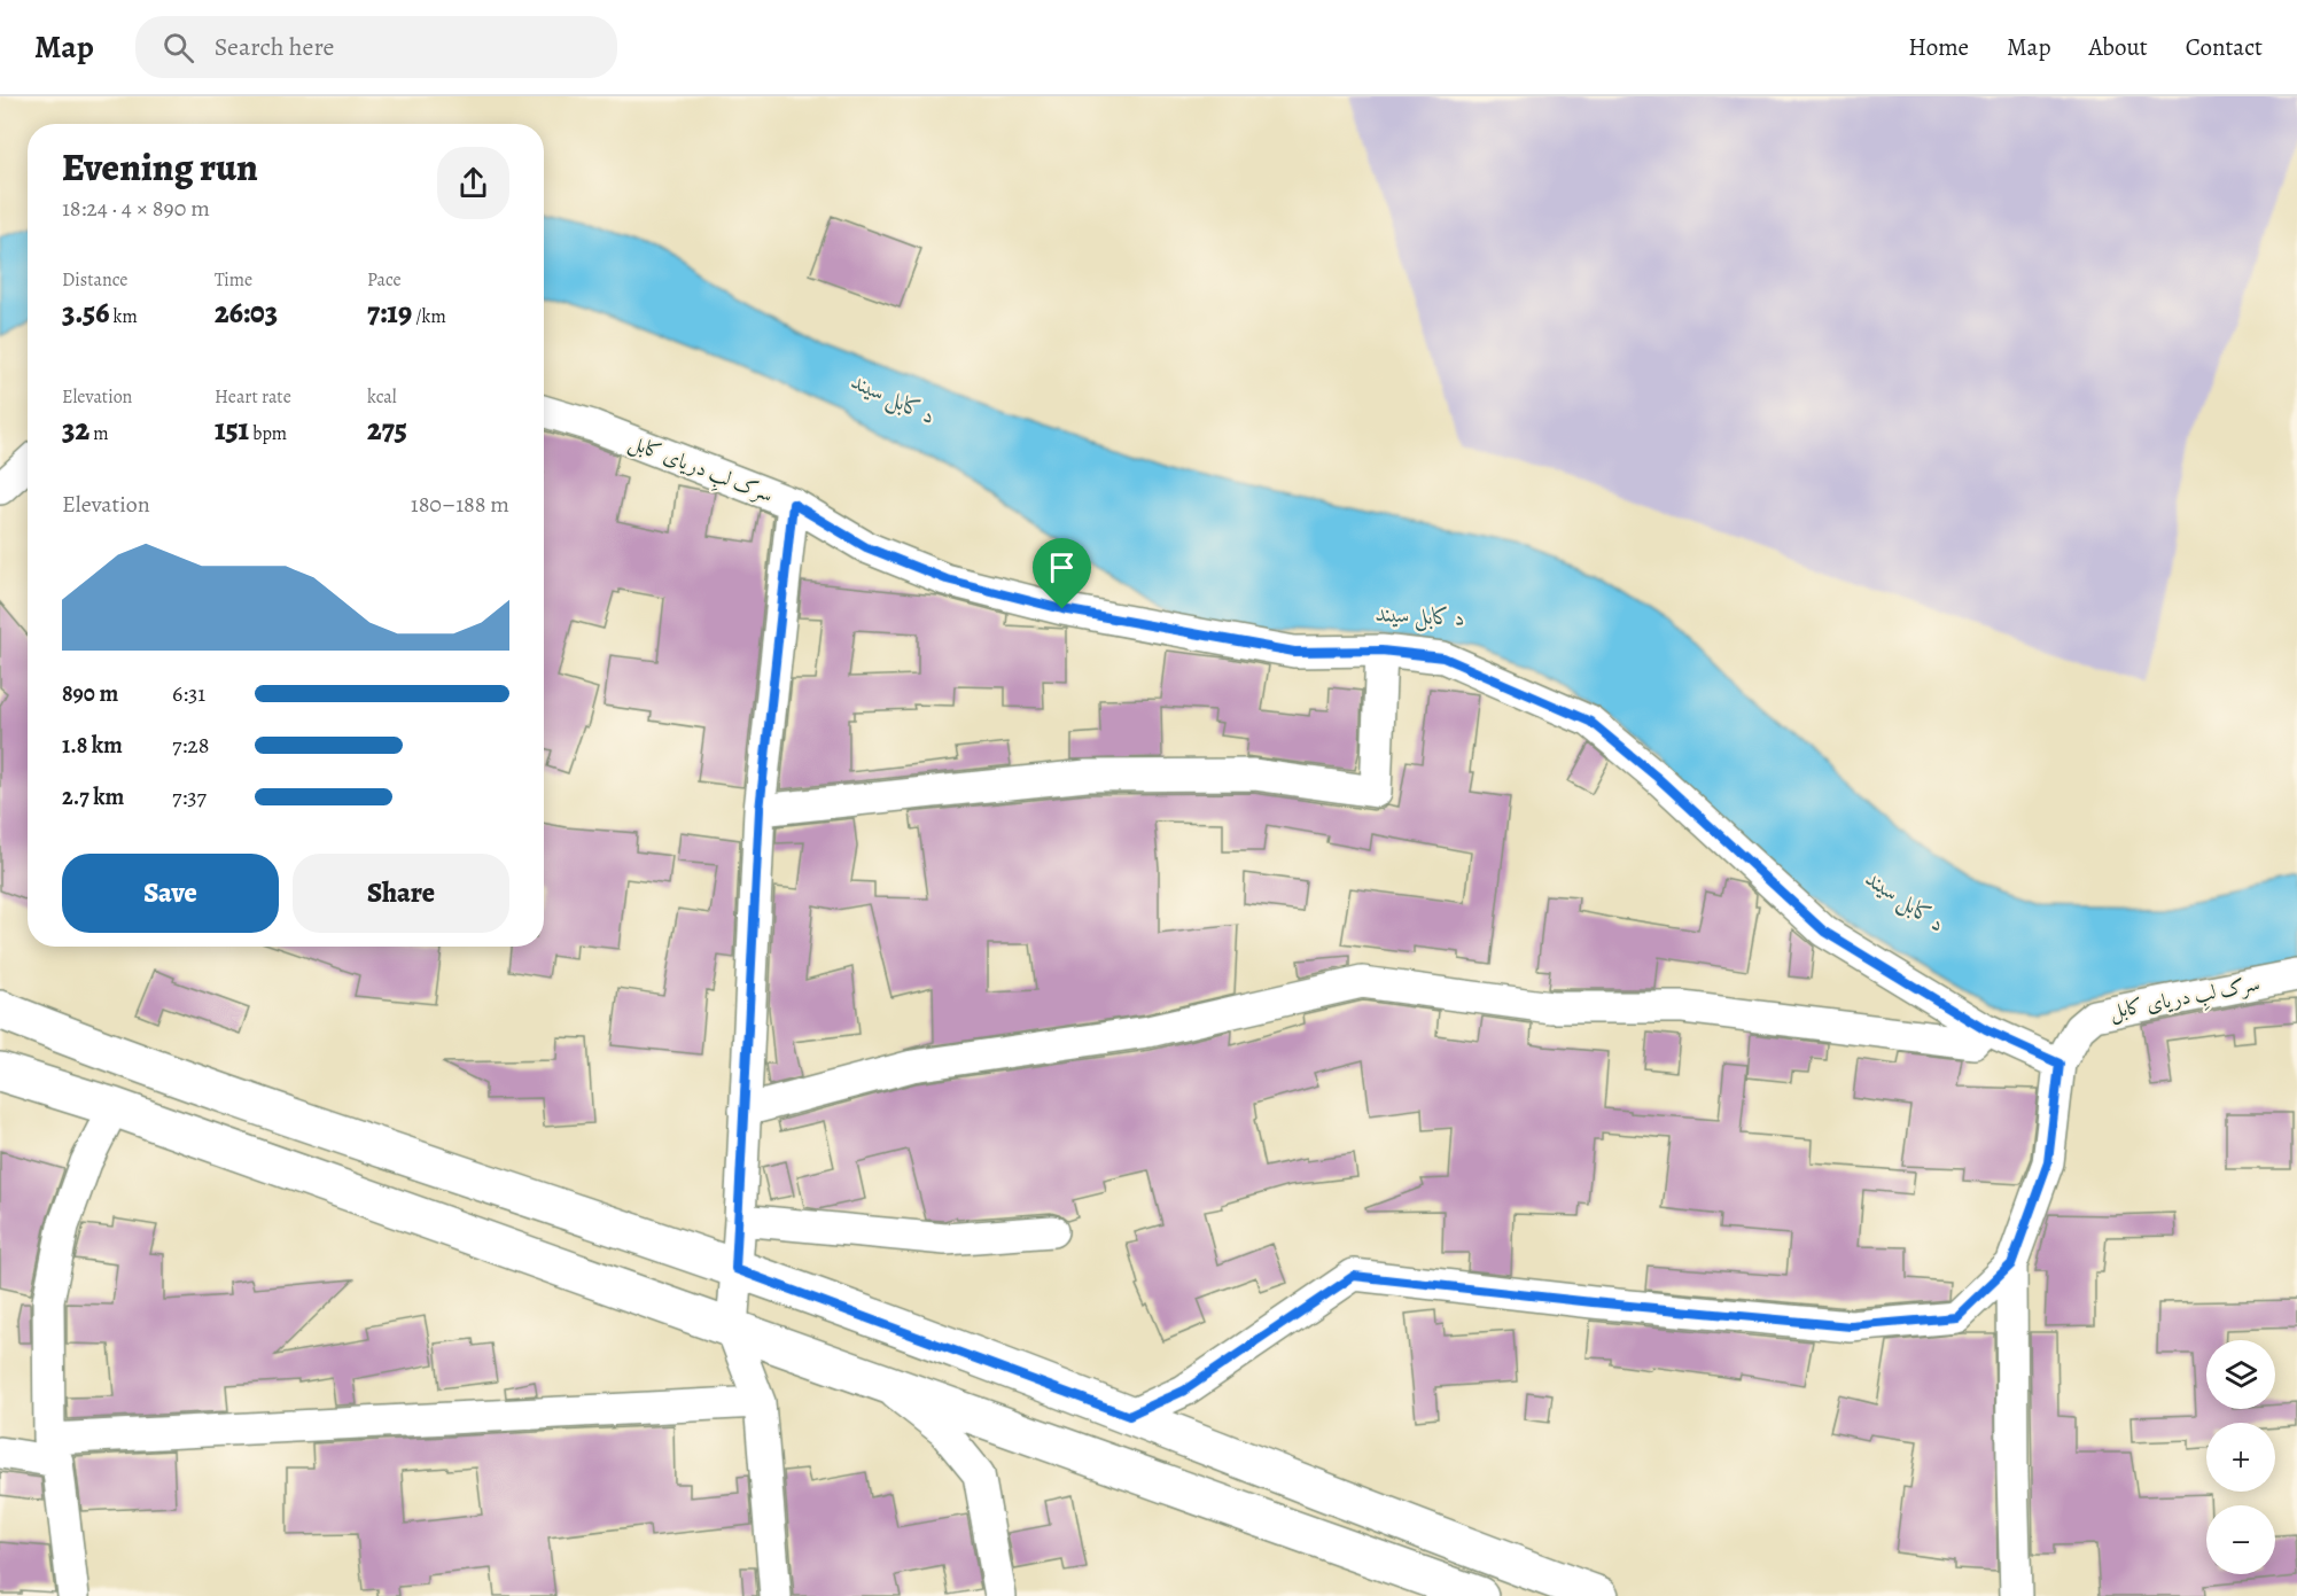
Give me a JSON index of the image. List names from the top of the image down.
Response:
{
  "streets": {
    "street": ["سرک لبِ دریای کابل"]
  },
  "water": ["د کابل سيند"],
  "page": {
    "header": "Map",
    "search": "Search here",
    "nav": [
      "Home",
      "Map",
      "About",
      "Contact"
    ],
    "heading": ["Evening run", "18:24 · 4 × 890 m"],
    "stats": [
      ["Distance", "3.56 km"],
      ["Time", "26:03"],
      ["Pace", "7:19 /km"],
      ["Elevation", "32 m"],
      ["Heart rate", "151 bpm"],
      ["kcal", "275"]
    ],
    "chart": ["Elevation", "180–188 m"],
    "list": [
      {
        "name": "890 m",
        "note": "6:31"
      },
      {
        "name": "1.8 km",
        "note": "7:28"
      },
      {
        "name": "2.7 km",
        "note": "7:37"
      }
    ],
    "buttons": ["Save", "Share"],
    "map_buttons": ["+", "−"]
  }
}
